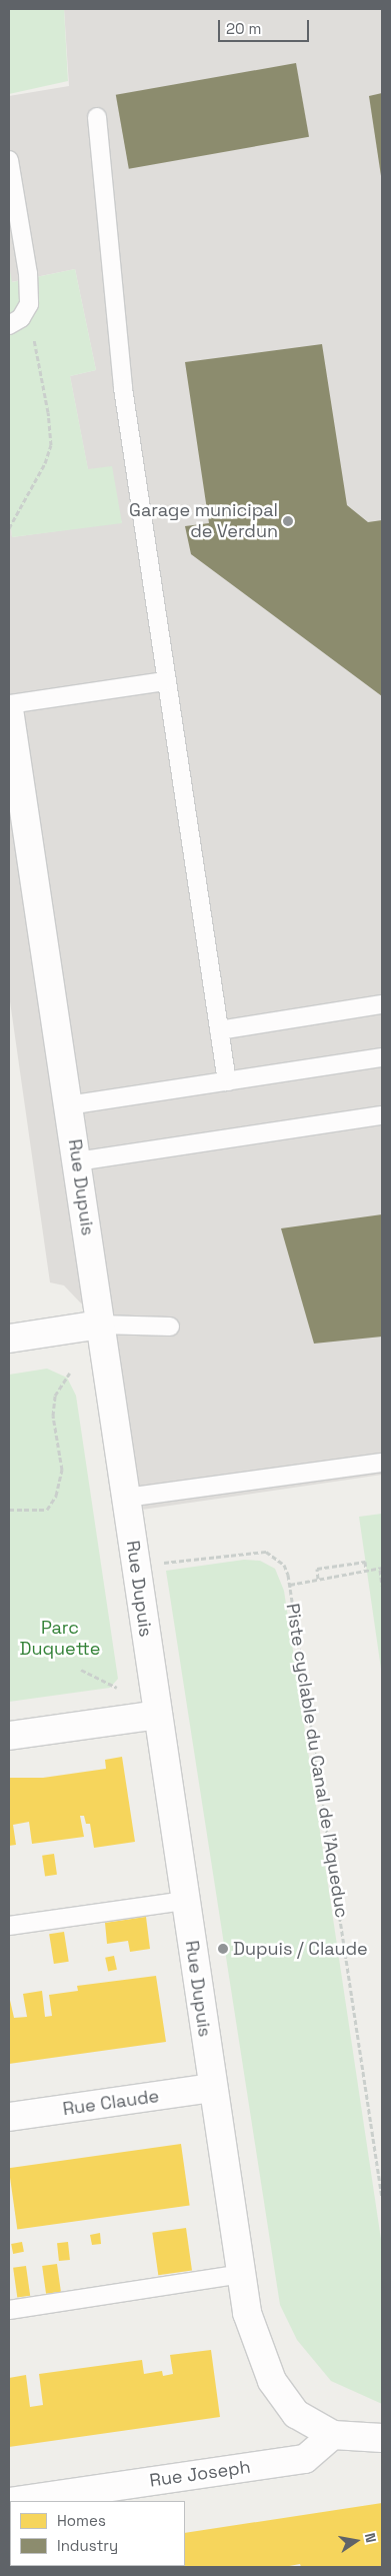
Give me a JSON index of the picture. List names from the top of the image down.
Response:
{
  "streets": {
    "street": ["Rue Dupuis", "Rue Claude", "Rue Joseph"],
    "path": ["Piste cyclable du Canal de l'Aqueduc"]
  },
  "crossings": [
    ["Rue Dupuis", "Piste cyclable du Canal de l'Aqueduc"],
    ["Rue Dupuis", "Rue Claude"],
    ["Rue Dupuis", "Rue Joseph"]
  ],
  "parks": ["Parc Duquette"],
  "places": ["Garage municipal de Verdun", "Dupuis / Claude"],
  "legend": ["Homes", "Industry"],
  "scale_bar": "20 m",
  "north": "right"
}
